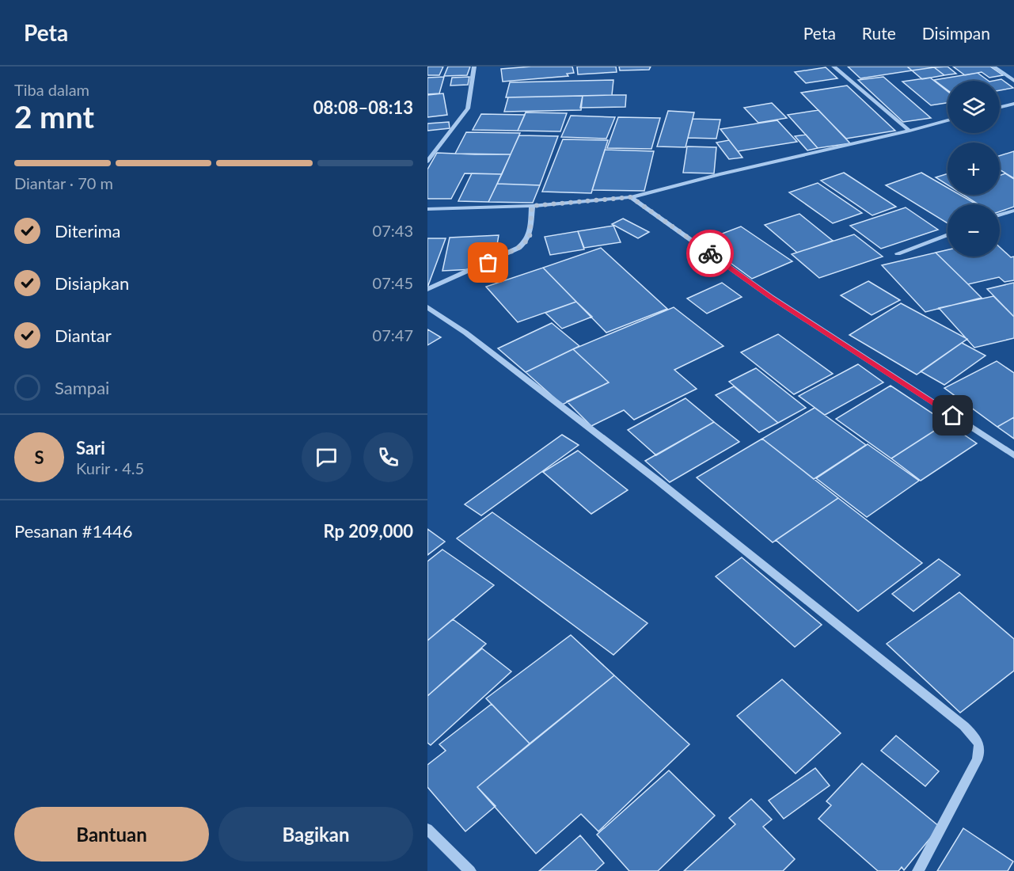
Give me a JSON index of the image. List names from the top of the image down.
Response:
{
  "page": {
    "header": "Peta",
    "nav": ["Peta", "Rute", "Disimpan"],
    "heading": ["2 mnt", "Tiba dalam", "08:08–08:13"],
    "panel": [
      "Sari",
      "Kurir · 4.5",
      "Pesanan #1446",
      "Rp 209,000"
    ],
    "map_buttons": ["+", "−"],
    "bar": "Diantar · 70 m",
    "list": [
      ["Diterima", "07:43"],
      ["Disiapkan", "07:45"],
      ["Diantar", "07:47"],
      "Sampai"
    ],
    "round": "S",
    "buttons": ["Bantuan", "Bagikan"]
  }
}
